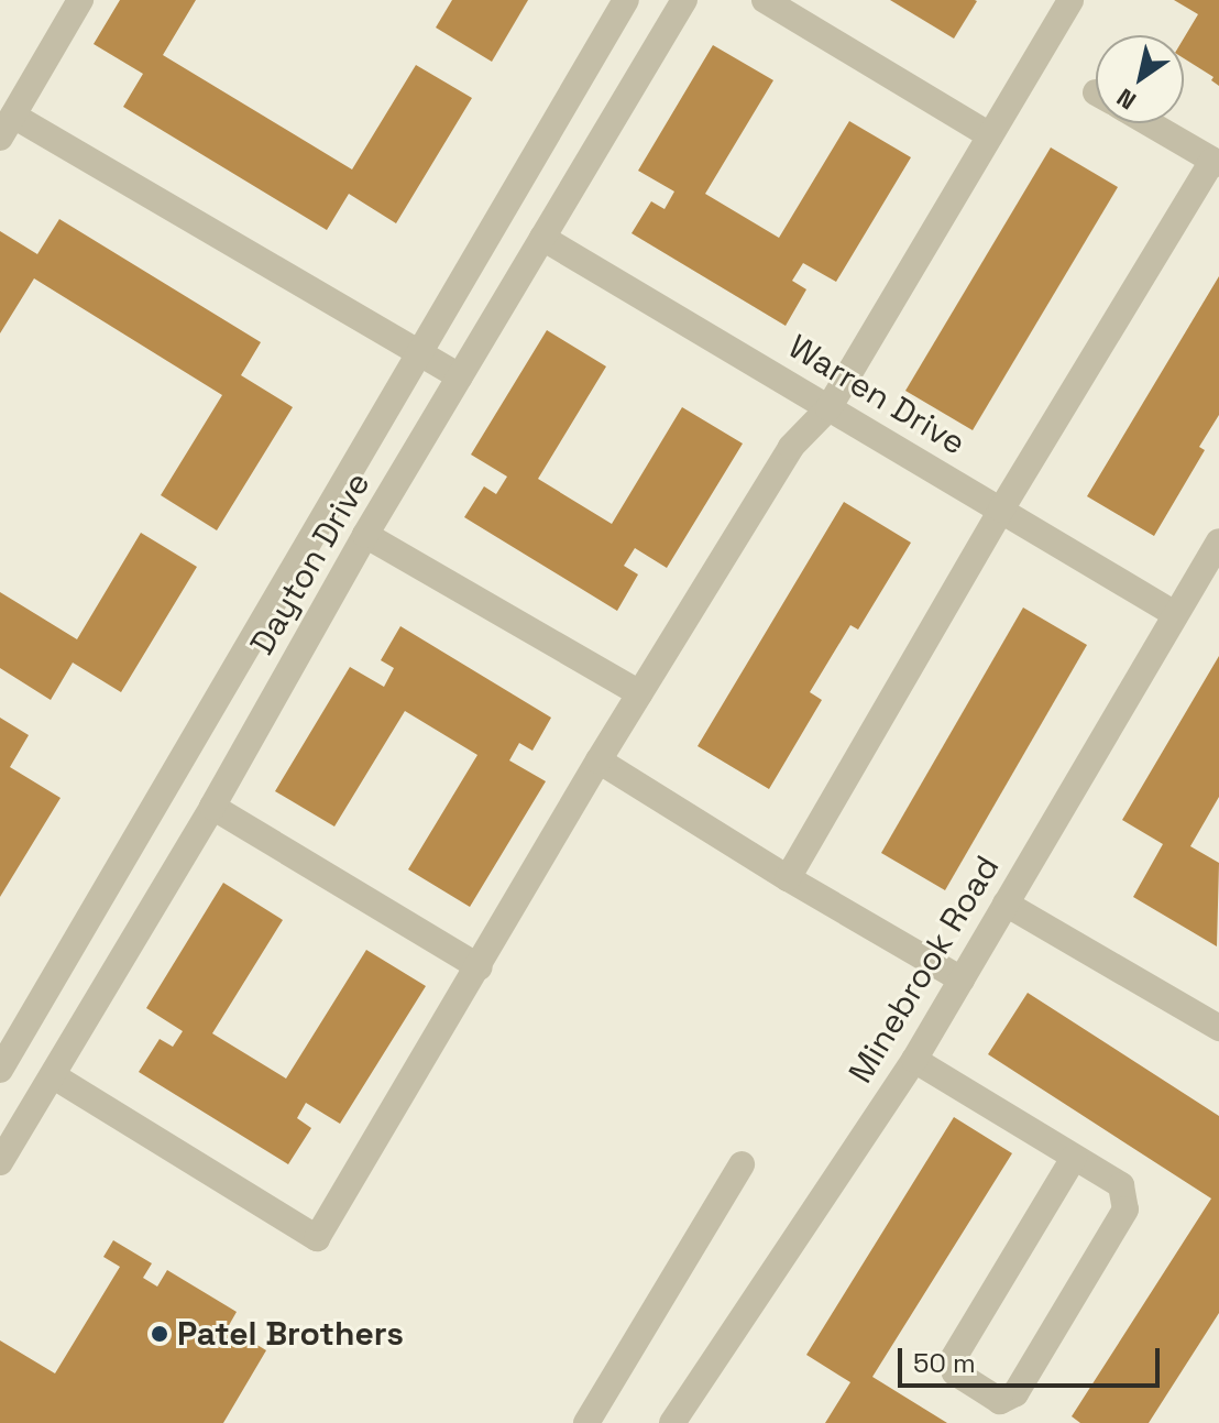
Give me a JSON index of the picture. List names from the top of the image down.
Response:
{
  "streets": {
    "street": ["Warren Drive", "Dayton Drive", "Minebrook Road"]
  },
  "crossings": [
    ["Warren Drive", "Dayton Drive"],
    ["Warren Drive", "Minebrook Road"]
  ],
  "places": ["Patel Brothers"],
  "scale_bar": "50 m",
  "north": "bottom left"
}
